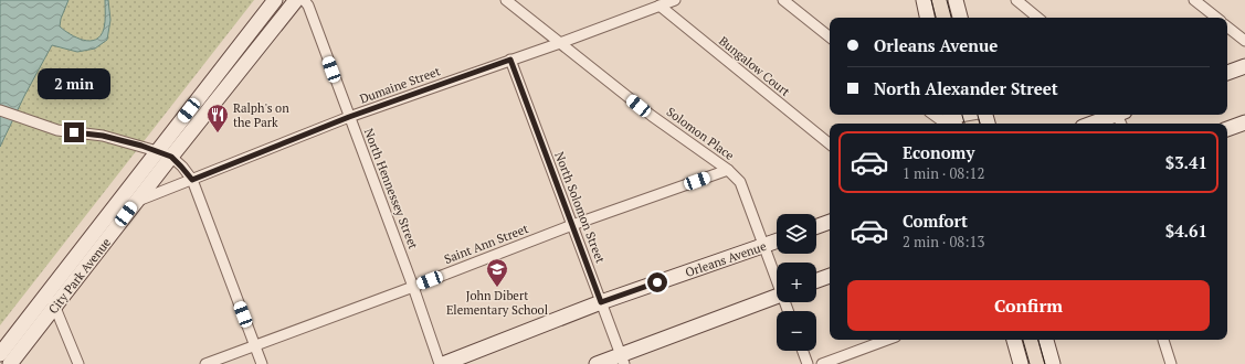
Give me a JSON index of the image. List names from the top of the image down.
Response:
{
  "streets": {
    "main road": ["Orleans Avenue", "City Park Avenue"],
    "street": [
      "Bungalow Court",
      "Dumaine Street",
      "Solomon Place",
      "North Hennessey Street",
      "North Solomon Street",
      "Saint Ann Street"
    ]
  },
  "crossings": [
    ["Bungalow Court", "Dumaine Street"],
    ["Dumaine Street", "Solomon Place"],
    ["Dumaine Street", "North Hennessey Street"],
    ["Dumaine Street", "North Solomon Street"],
    ["Dumaine Street", "City Park Avenue"],
    ["Solomon Place", "Saint Ann Street"],
    ["Solomon Place", "Orleans Avenue"],
    ["North Hennessey Street", "Saint Ann Street"],
    ["North Hennessey Street", "Orleans Avenue"],
    ["North Solomon Street", "Saint Ann Street"],
    ["North Solomon Street", "Orleans Avenue"]
  ],
  "places": {
    "restaurant": ["Ralph's on the Park"],
    "school or university": ["John Dibert Elementary School"]
  },
  "page": {
    "banner": ["Orleans Avenue", "North Alexander Street"],
    "bubble": "2 min",
    "list": [
      {
        "name": "Economy",
        "note": "1 min · 08:12",
        "value": "$3.41"
      },
      {
        "name": "Comfort",
        "note": "2 min · 08:13",
        "value": "$4.61"
      }
    ],
    "map_buttons": ["+", "−"],
    "buttons": "Confirm"
  }
}
